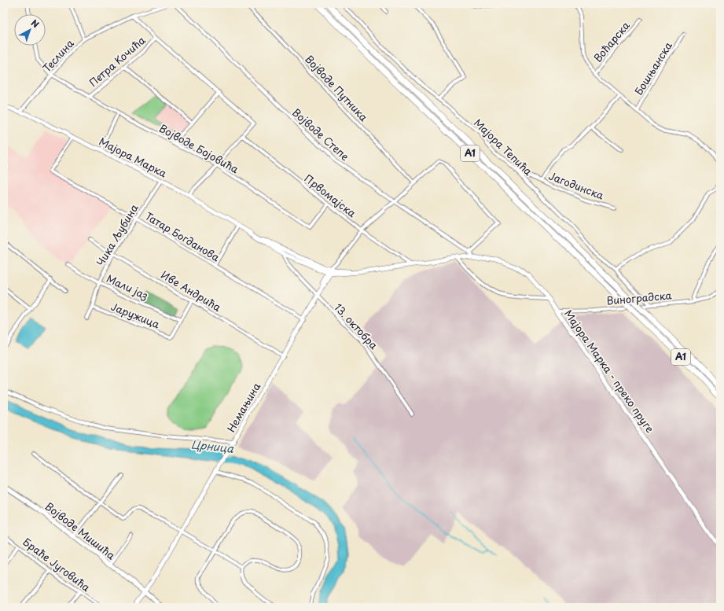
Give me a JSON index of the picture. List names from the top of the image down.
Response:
{
  "streets": {
    "highway": ["A1"],
    "main road": ["Војводе Мишића"],
    "street": [
      "Воћарска",
      "Теслина",
      "Петра Кочића",
      "Бошњанска",
      "Војводе Путника",
      "Војводе Степе",
      "Мајора Тепића",
      "Војводе Бојовића",
      "Мајора Марка",
      "Јагодинска",
      "Првомајска",
      "Чика Љубина",
      "Татар Богданова",
      "Мали јаз",
      "Иве Андрића",
      "Виноградска",
      "Јаружица",
      "13. октобра",
      "Мајора Марка - преко пруге",
      "Немањина",
      "Браће Југовића"
    ]
  },
  "crossings": [
    ["Теслина", "Војводе Бојовића"],
    ["Теслина", "Мајора Марка"],
    ["Петра Кочића", "Војводе Бојовића"],
    ["Војводе Степе", "Мајора Марка - преко пруге"],
    ["Мајора Тепића", "Јагодинска"],
    ["Мајора Тепића", "Виноградска"],
    ["Војводе Бојовића", "Првомајска"],
    ["Мајора Марка", "Првомајска"],
    ["Мајора Марка", "Чика Љубина"],
    ["Мајора Марка", "Татар Богданова"],
    ["Мајора Марка", "13. октобра"],
    ["Мајора Марка", "Мајора Марка - преко пруге"],
    ["Мајора Марка", "Немањина"],
    ["Чика Љубина", "Татар Богданова"],
    ["Чика Љубина", "Мали јаз"],
    ["Чика Љубина", "Иве Андрића"],
    ["Чика Љубина", "Јаружица"],
    ["Татар Богданова", "Немањина"],
    ["Мали јаз", "Јаружица"],
    ["Иве Андрића", "Немањина"],
    ["Виноградска", "Мајора Марка - преко пруге"],
    ["13. октобра", "Немањина"],
    ["Немањина", "Војводе Мишића"]
  ],
  "water": ["Црница"],
  "north": "top right"
}
